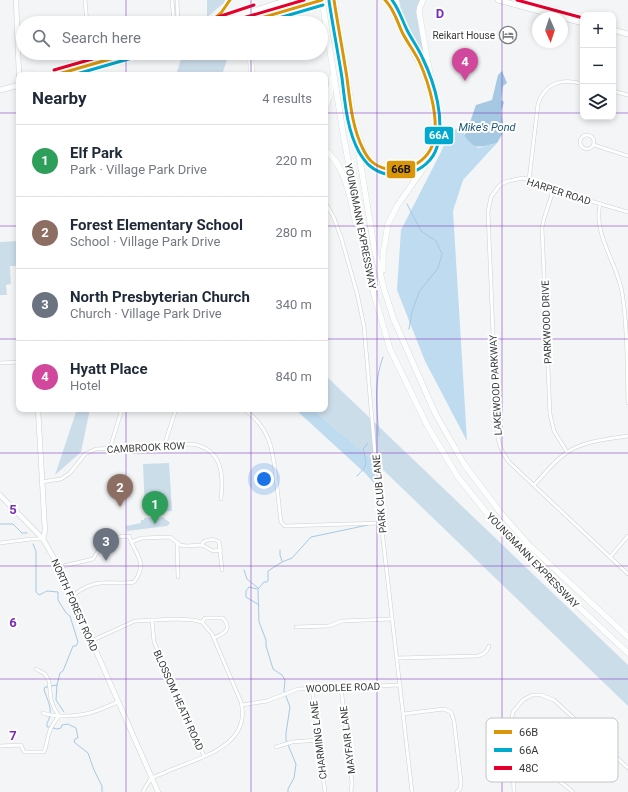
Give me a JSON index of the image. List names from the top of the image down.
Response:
{
  "streets": {
    "highway": ["YOUNGMANN EXPRESSWAY"],
    "main road": ["NORTH FOREST ROAD"],
    "street": [
      "HARPER ROAD",
      "PARKWOOD DRIVE",
      "LAKEWOOD PARKWAY",
      "CAMBROOK ROW",
      "PARK CLUB LANE",
      "WOODLEE ROAD",
      "BLOSSOM HEATH ROAD",
      "CHARMING LANE",
      "MAYFAIR LANE"
    ]
  },
  "crossings": [
    ["HARPER ROAD", "PARKWOOD DRIVE"],
    ["HARPER ROAD", "LAKEWOOD PARKWAY"],
    ["PARK CLUB LANE", "WOODLEE ROAD"],
    ["WOODLEE ROAD", "CHARMING LANE"],
    ["WOODLEE ROAD", "MAYFAIR LANE"]
  ],
  "water": ["Mike's Pond"],
  "places": {
    "hotel": ["Reikart House"]
  },
  "lines": ["transit line 66B", "transit line 66A", "transit line 48C"],
  "legend": ["66B", "66A", "48C"],
  "north": "bottom",
  "page": {
    "map_buttons": ["+", "−"],
    "search": "Search here",
    "pins": [
      "4",
      "2",
      "1",
      "3"
    ],
    "heading": ["Nearby", "4 results"],
    "list": [
      {
        "mark": "1",
        "name": "Elf Park",
        "note": "Park · Village Park Drive",
        "value": "220 m"
      },
      {
        "mark": "2",
        "name": "Forest Elementary School",
        "note": "School · Village Park Drive",
        "value": "280 m"
      },
      {
        "mark": "3",
        "name": "North Presbyterian Church",
        "note": "Church · Village Park Drive",
        "value": "340 m"
      },
      {
        "mark": "4",
        "name": "Hyatt Place",
        "note": "Hotel",
        "value": "840 m"
      }
    ]
  },
  "grid": {
    "columns": ["D"],
    "rows": ["5", "6", "7"]
  }
}
